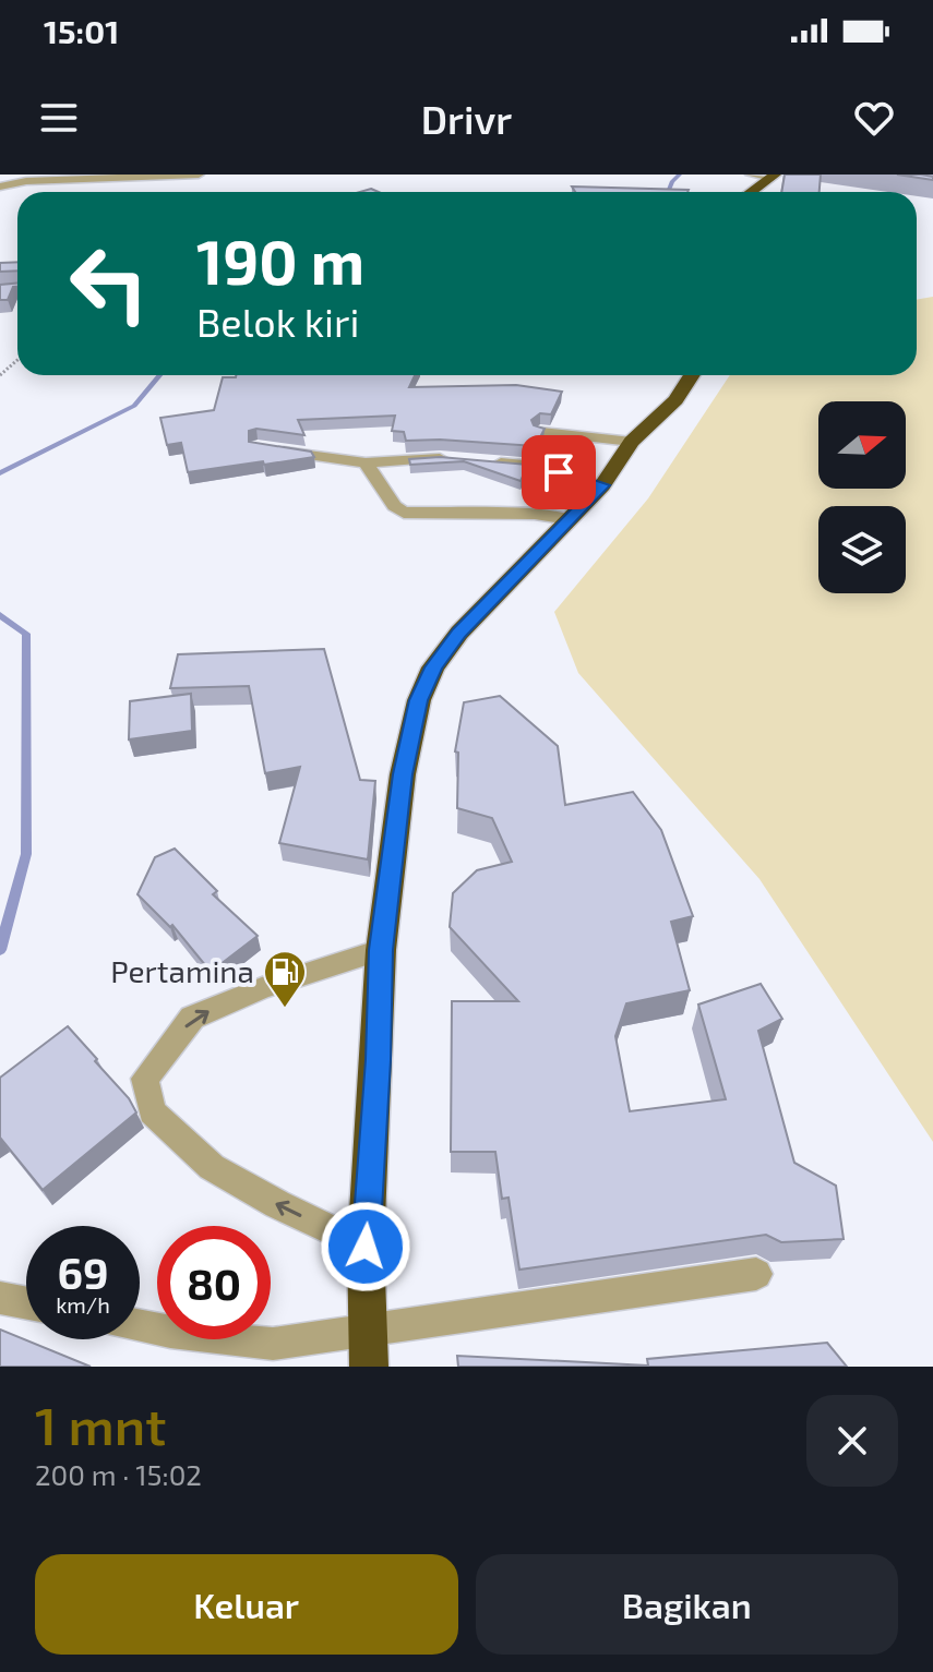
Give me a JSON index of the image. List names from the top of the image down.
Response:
{
  "places": {
    "fuel station": ["Pertamina"]
  },
  "north": "right",
  "page": {
    "status": "15:01",
    "header": "Drivr",
    "turn": ["190 m", "Belok kiri"],
    "speed": "69 km/h",
    "limit": "80",
    "heading": ["1 mnt", "200 m · 15:02"],
    "buttons": ["Keluar", "Bagikan"]
  }
}
